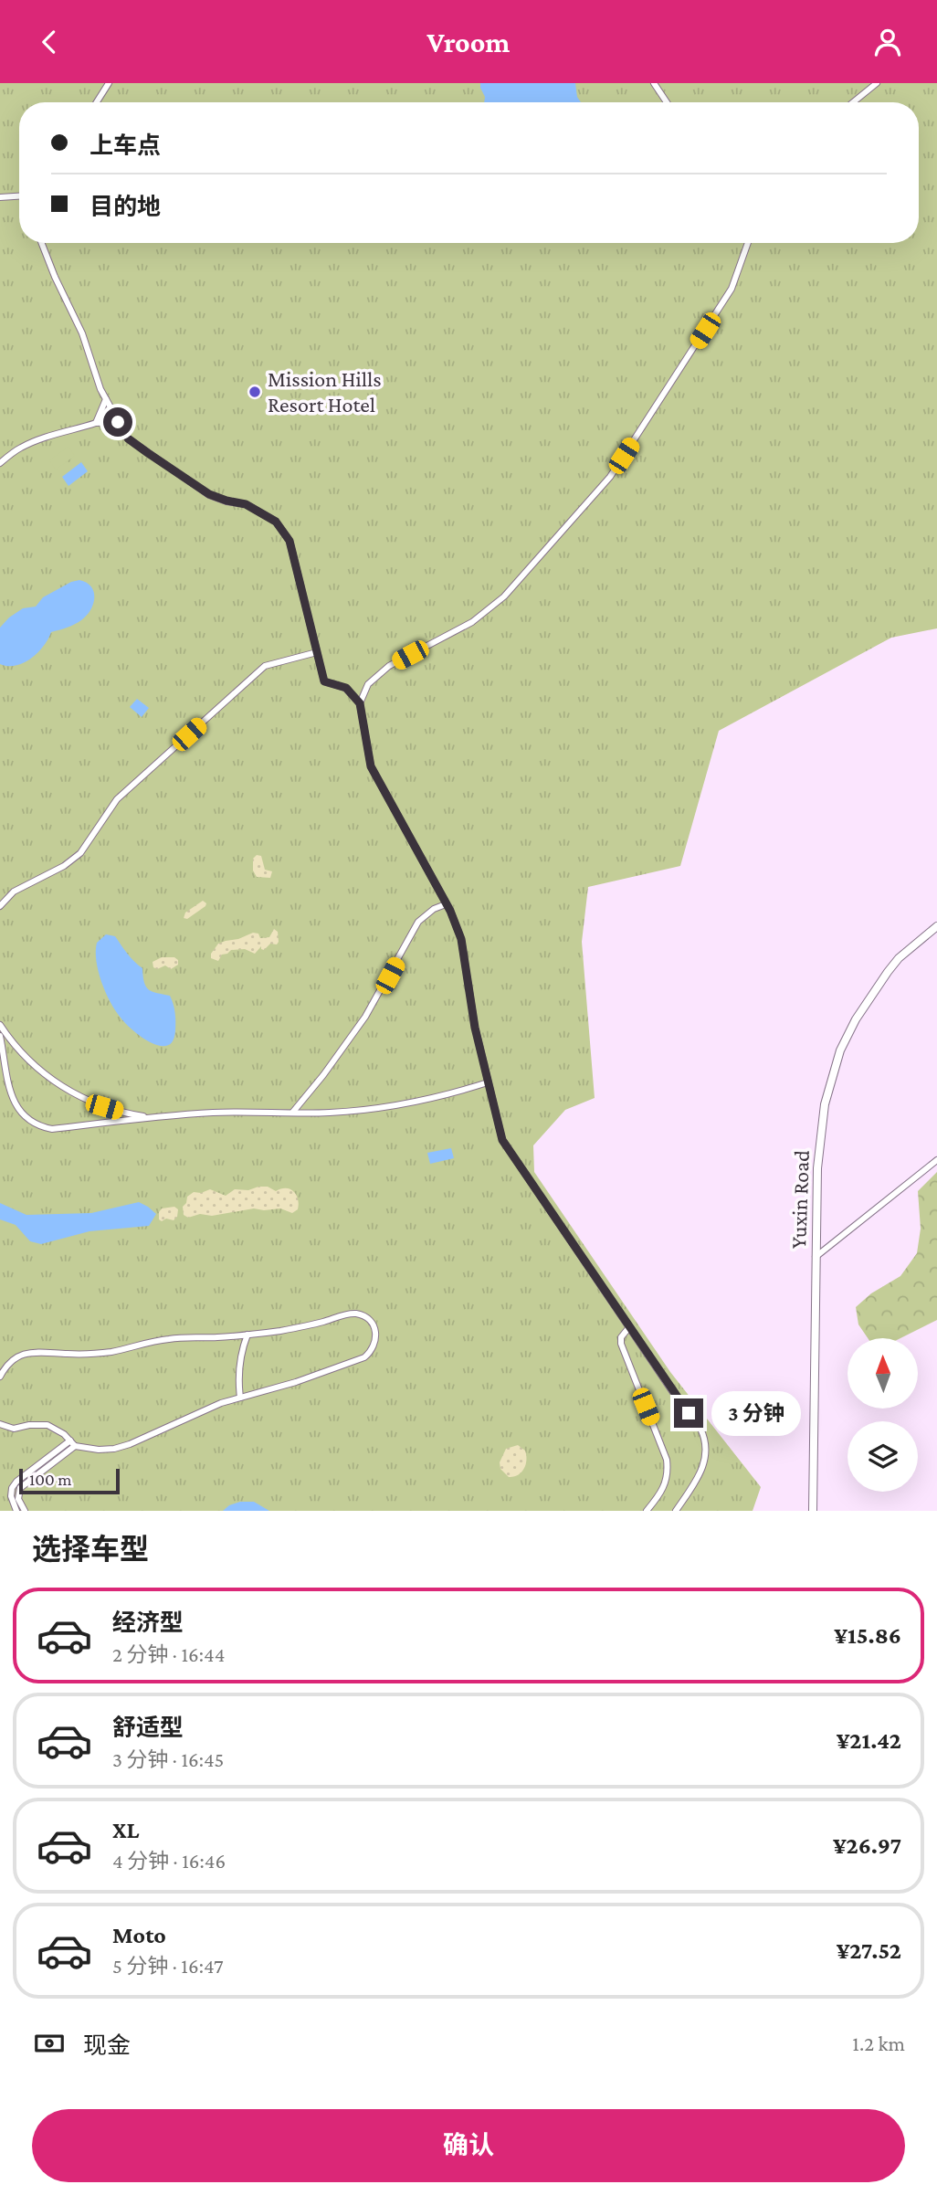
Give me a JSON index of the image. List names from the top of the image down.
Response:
{
  "streets": {
    "street": ["Yuxin Road"]
  },
  "places": ["Mission Hills Resort Hotel"],
  "scale_bar": "100 m",
  "north": "top",
  "page": {
    "header": "Vroom",
    "banner": ["上车点", "目的地"],
    "bubble": "3 分钟",
    "scale": "100 m",
    "heading": "选择车型",
    "list": [
      {
        "name": "经济型",
        "note": "2 分钟 · 16:44",
        "value": "¥15.86"
      },
      {
        "name": "舒适型",
        "note": "3 分钟 · 16:45",
        "value": "¥21.42"
      },
      {
        "name": "XL",
        "note": "4 分钟 · 16:46",
        "value": "¥26.97"
      },
      {
        "name": "Moto",
        "note": "5 分钟 · 16:47",
        "value": "¥27.52"
      }
    ],
    "pay": ["现金", "1.2 km"],
    "buttons": "确认"
  }
}
